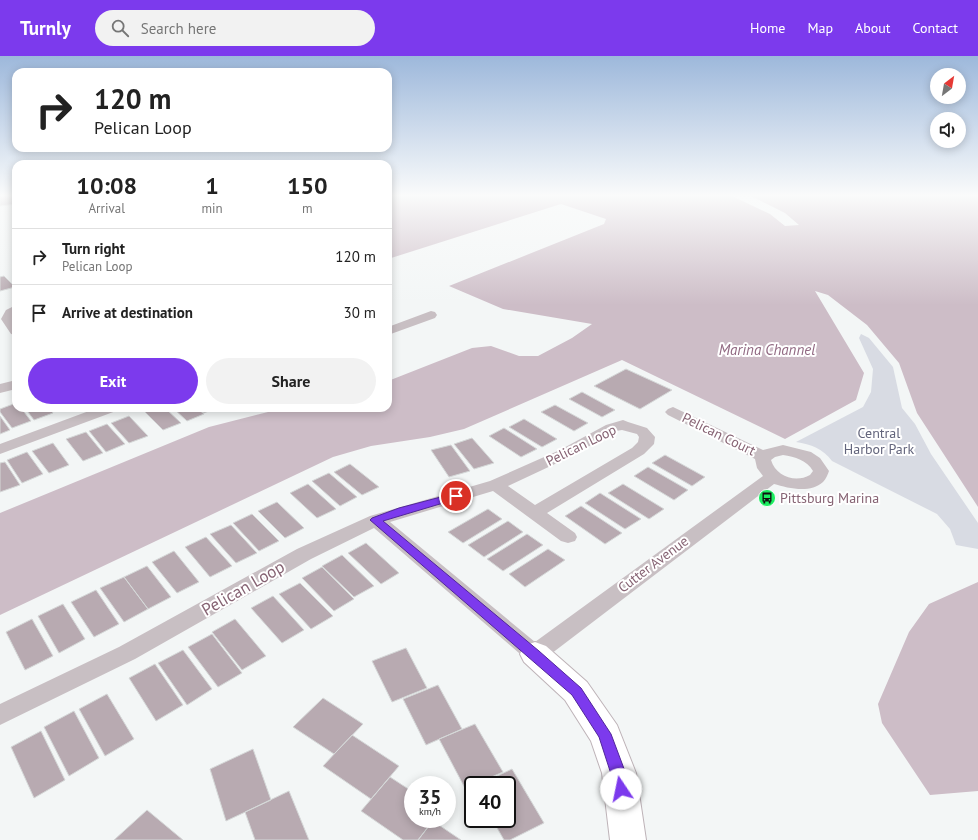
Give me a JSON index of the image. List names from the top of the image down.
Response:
{
  "streets": {
    "street": ["Pelican Court", "Pelican Loop", "Cutter Avenue"]
  },
  "water": ["Marina Channel"],
  "parks": ["Central Harbor Park"],
  "places": {
    "bus stop": ["Pittsburg Marina"]
  },
  "north": "top right",
  "page": {
    "header": "Turnly",
    "search": "Search here",
    "nav": [
      "Home",
      "Map",
      "About",
      "Contact"
    ],
    "turn": ["120 m", "Pelican Loop"],
    "eta": [
      "10:08",
      "Arrival",
      "1",
      "min",
      "150",
      "m"
    ],
    "list": [
      {
        "name": "Turn right",
        "note": "Pelican Loop",
        "value": "120 m"
      },
      {
        "name": "Arrive at destination",
        "value": "30 m"
      }
    ],
    "buttons": ["Exit", "Share"],
    "speed": "35 km/h",
    "limit": "40"
  }
}
